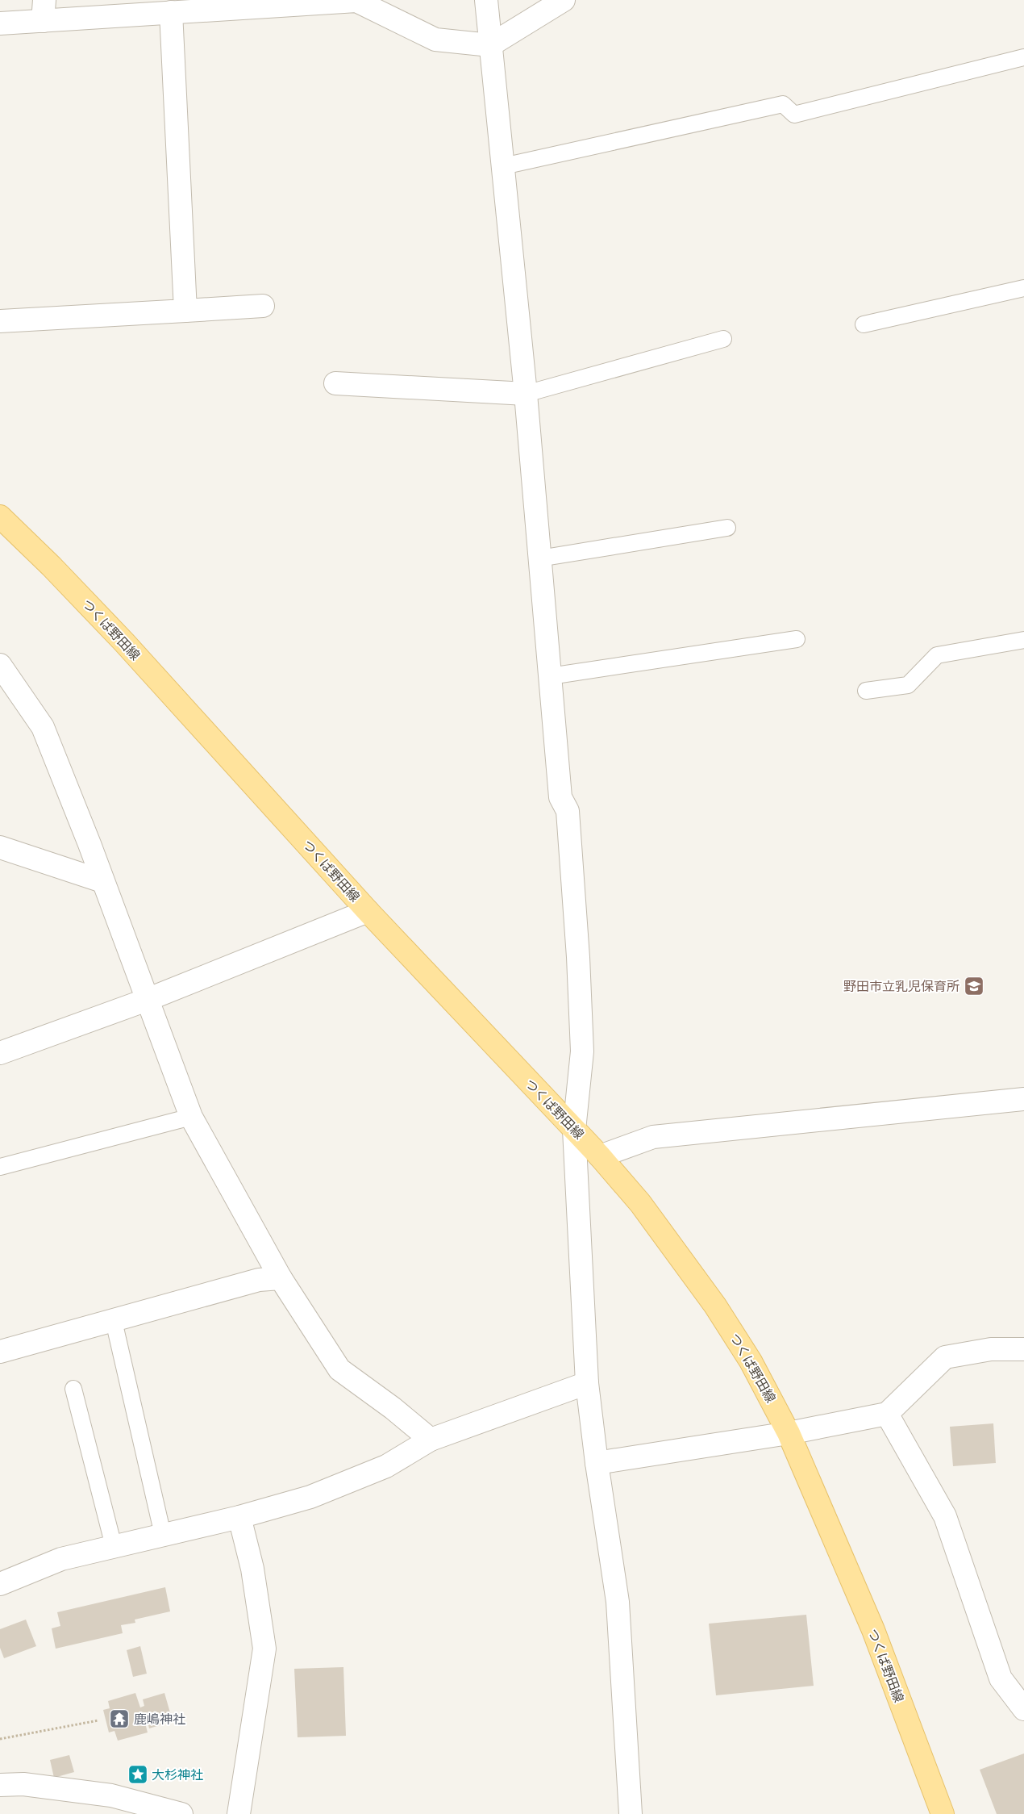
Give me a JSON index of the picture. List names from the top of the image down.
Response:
{
  "streets": {
    "main road": ["つくば野田線"]
  },
  "places": {
    "school or university": ["野田市立乳児保育所"],
    "temple": ["鹿嶋神社"],
    "place": ["大杉神社"]
  }
}
